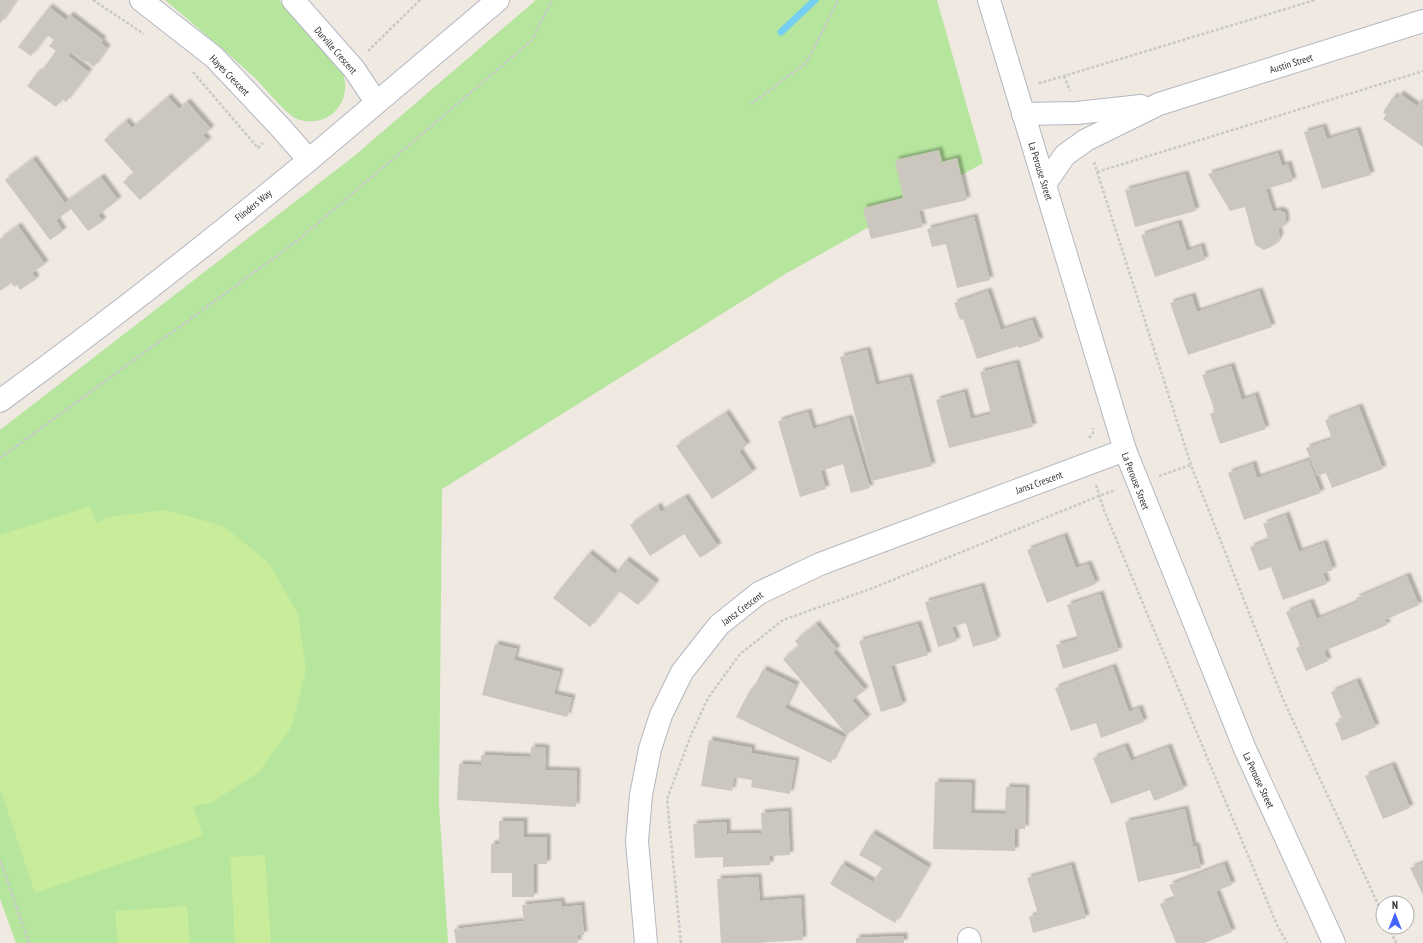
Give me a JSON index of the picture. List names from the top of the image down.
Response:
{
  "streets": {
    "street": [
      "Durville Crescent",
      "Austin Street",
      "Hayes Crescent",
      "La Perouse Street",
      "Flinders Way",
      "Jansz Crescent"
    ]
  },
  "crossings": [
    ["Durville Crescent", "Flinders Way"],
    ["Austin Street", "La Perouse Street"],
    ["Hayes Crescent", "Flinders Way"],
    ["La Perouse Street", "Jansz Crescent"]
  ],
  "north": "top"
}
